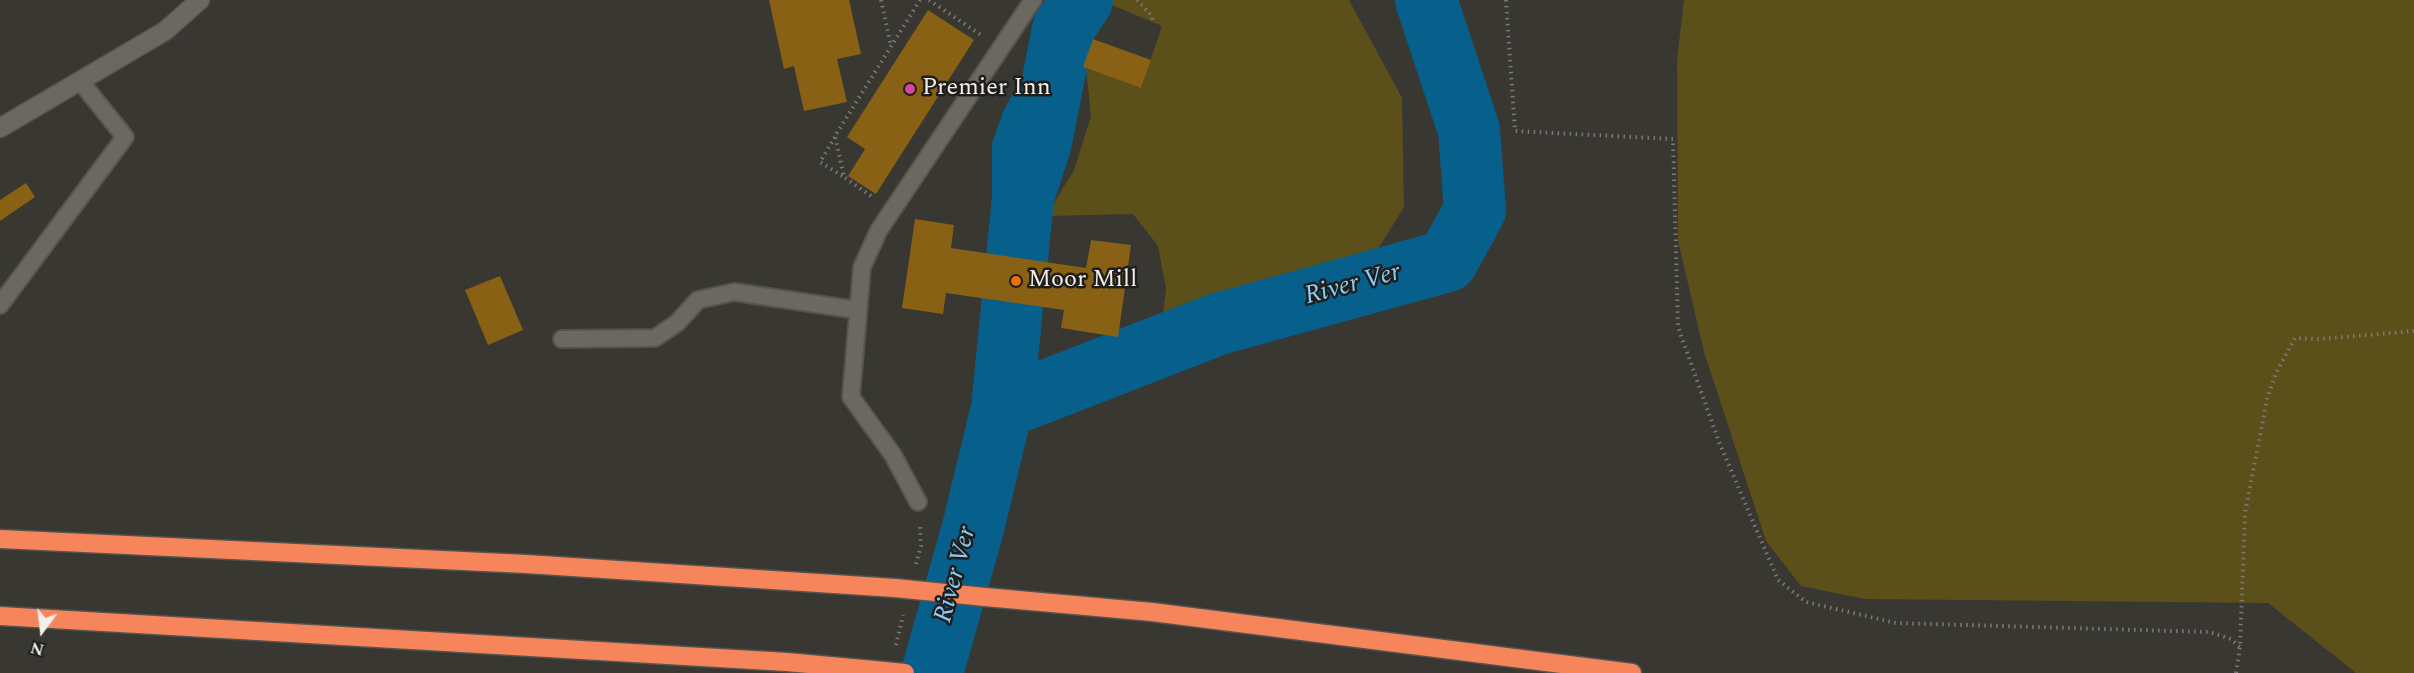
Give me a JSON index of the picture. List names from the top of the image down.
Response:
{
  "water": ["River Ver"],
  "places": ["Premier Inn", "Moor Mill"],
  "north": "bottom"
}
